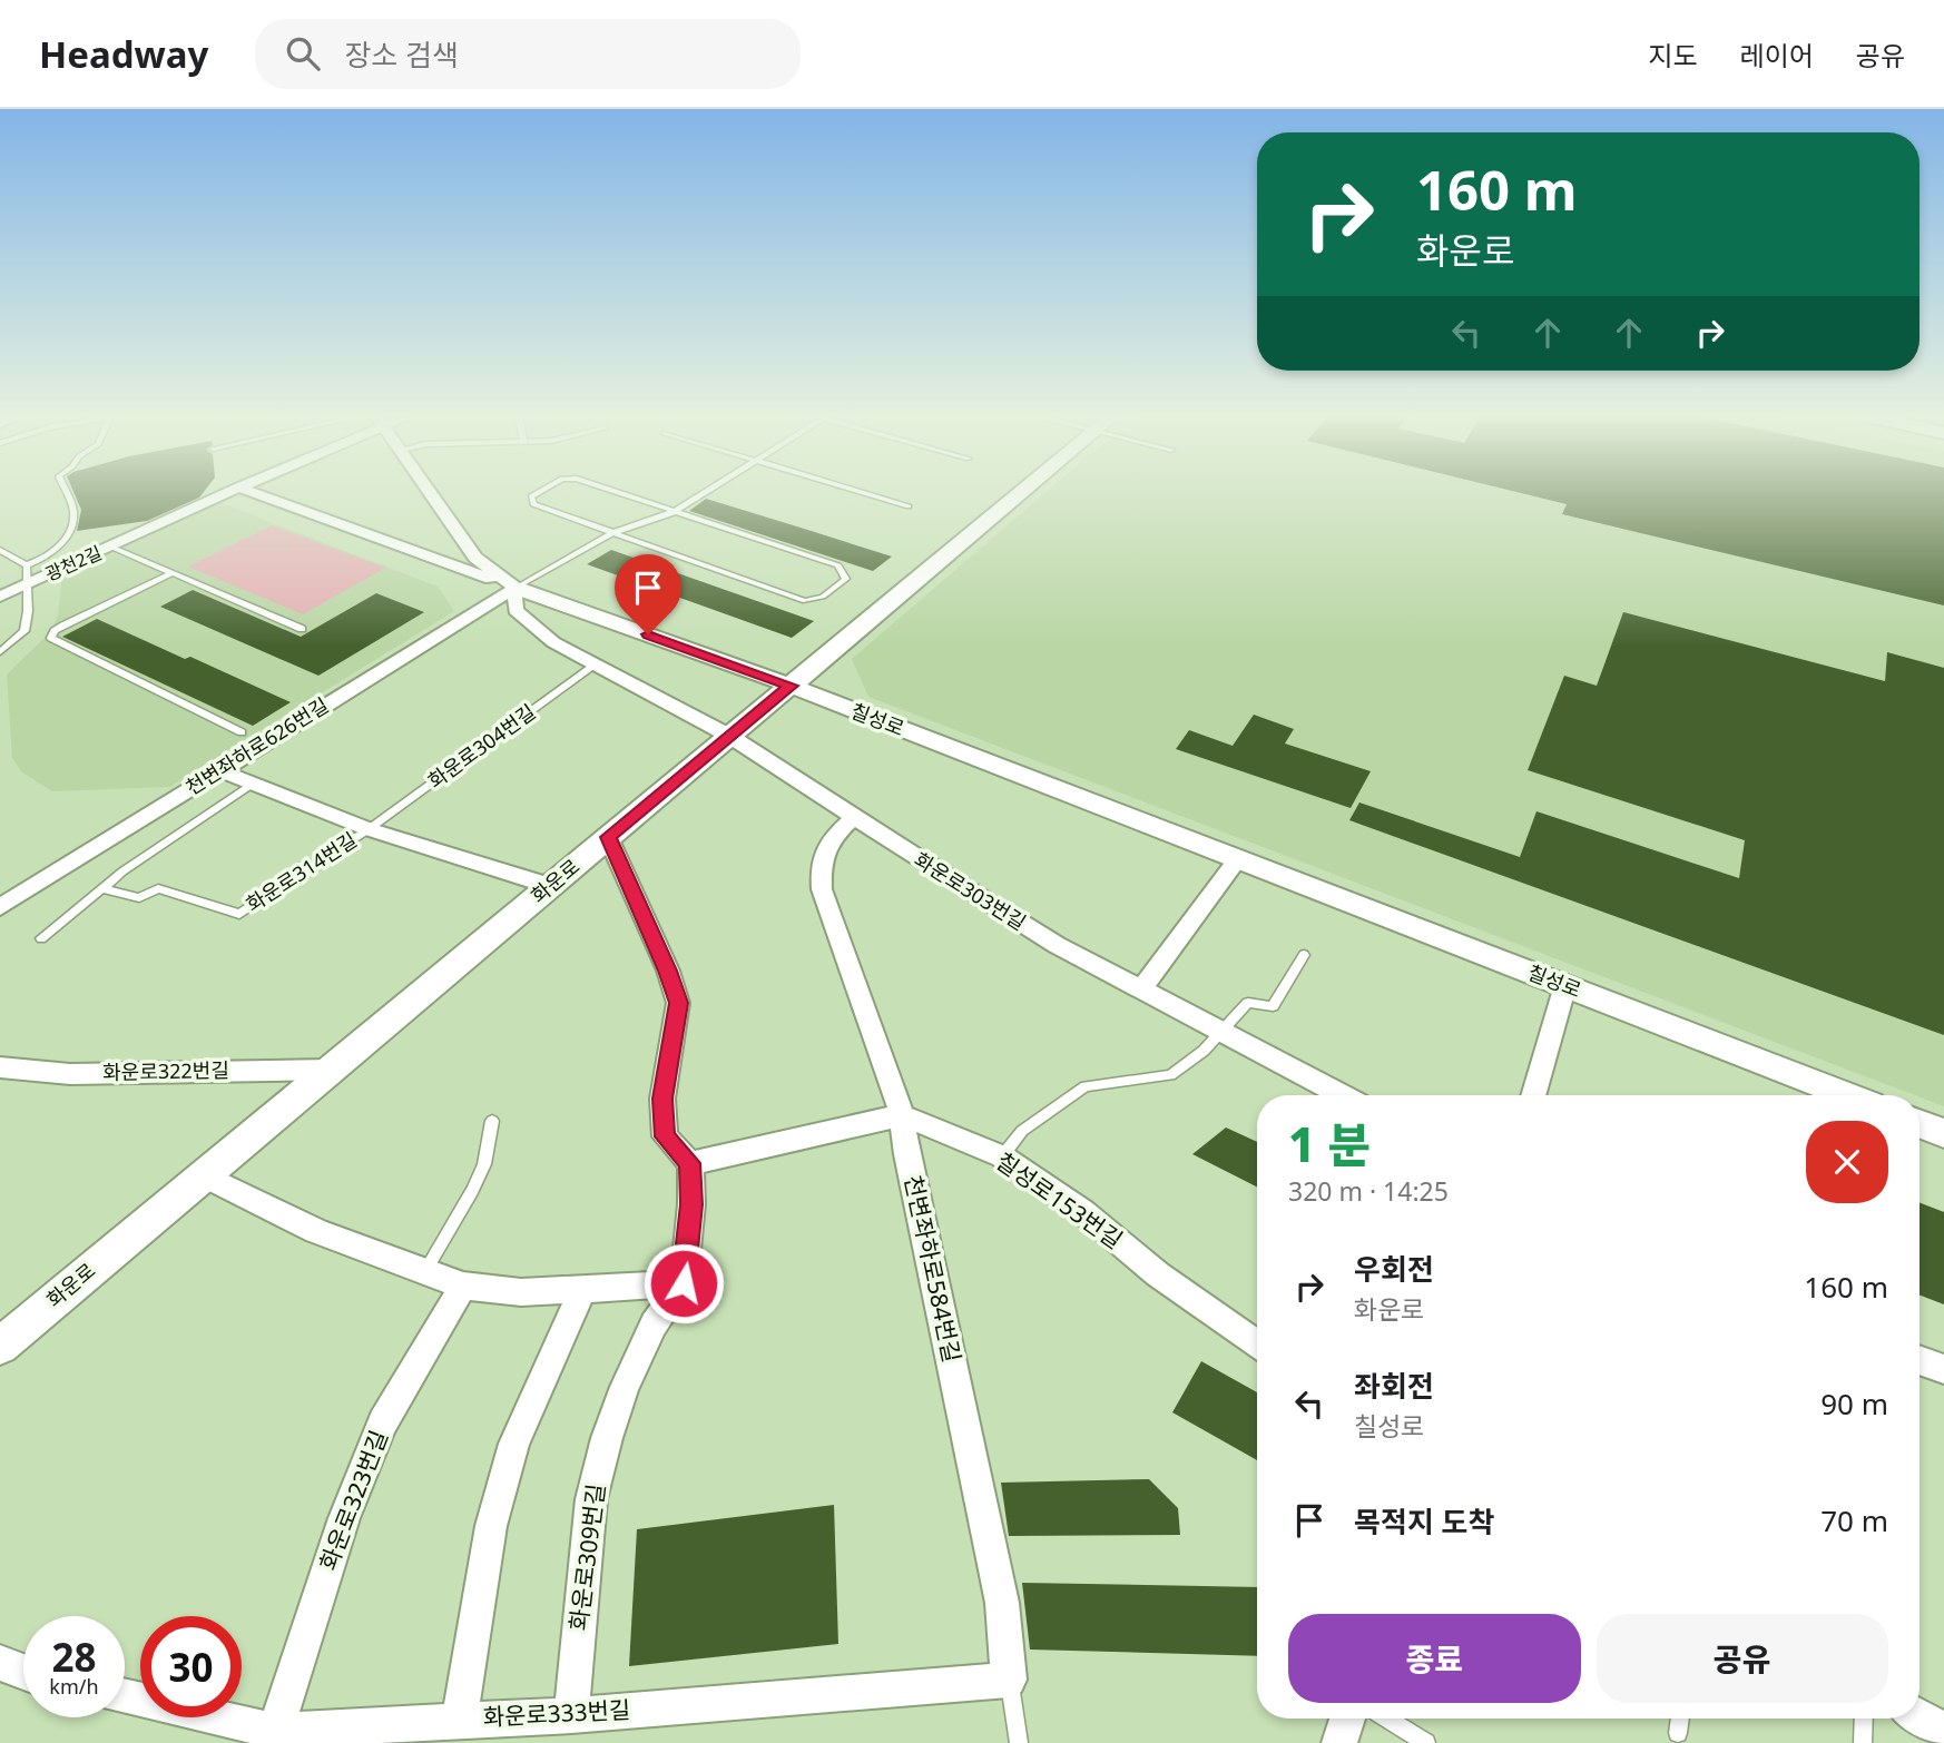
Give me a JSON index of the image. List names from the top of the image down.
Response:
{
  "streets": {
    "street": [
      "광천2길",
      "칠성로",
      "천변좌하로626번길",
      "화운로314번길",
      "화운로",
      "화운로303번길",
      "화운로322번길",
      "칠성로153번길",
      "천변좌하로584번길",
      "화운로323번길",
      "화운로309번길",
      "화운로333번길"
    ],
    "lane": ["화운로304번길"]
  },
  "crossings": [
    ["칠성로", "천변좌하로626번길"],
    ["칠성로", "화운로"],
    ["천변좌하로626번길", "화운로314번길"],
    ["화운로304번길", "화운로314번길"],
    ["화운로314번길", "화운로"],
    ["화운로", "화운로303번길"],
    ["화운로", "화운로322번길"],
    ["화운로303번길", "천변좌하로584번길"],
    ["칠성로153번길", "천변좌하로584번길"],
    ["천변좌하로584번길", "화운로333번길"],
    ["화운로323번길", "화운로333번길"],
    ["화운로309번길", "화운로333번길"]
  ],
  "page": {
    "header": "Headway",
    "search": "장소 검색",
    "nav": ["지도", "레이어", "공유"],
    "turn": ["160 m", "화운로"],
    "heading": ["1 분", "320 m · 14:25"],
    "list": [
      {
        "name": "우회전",
        "note": "화운로",
        "value": "160 m"
      },
      {
        "name": "좌회전",
        "note": "칠성로",
        "value": "90 m"
      },
      {
        "name": "목적지 도착",
        "value": "70 m"
      }
    ],
    "buttons": ["종료", "공유"],
    "speed": "28 km/h",
    "limit": "30"
  }
}
